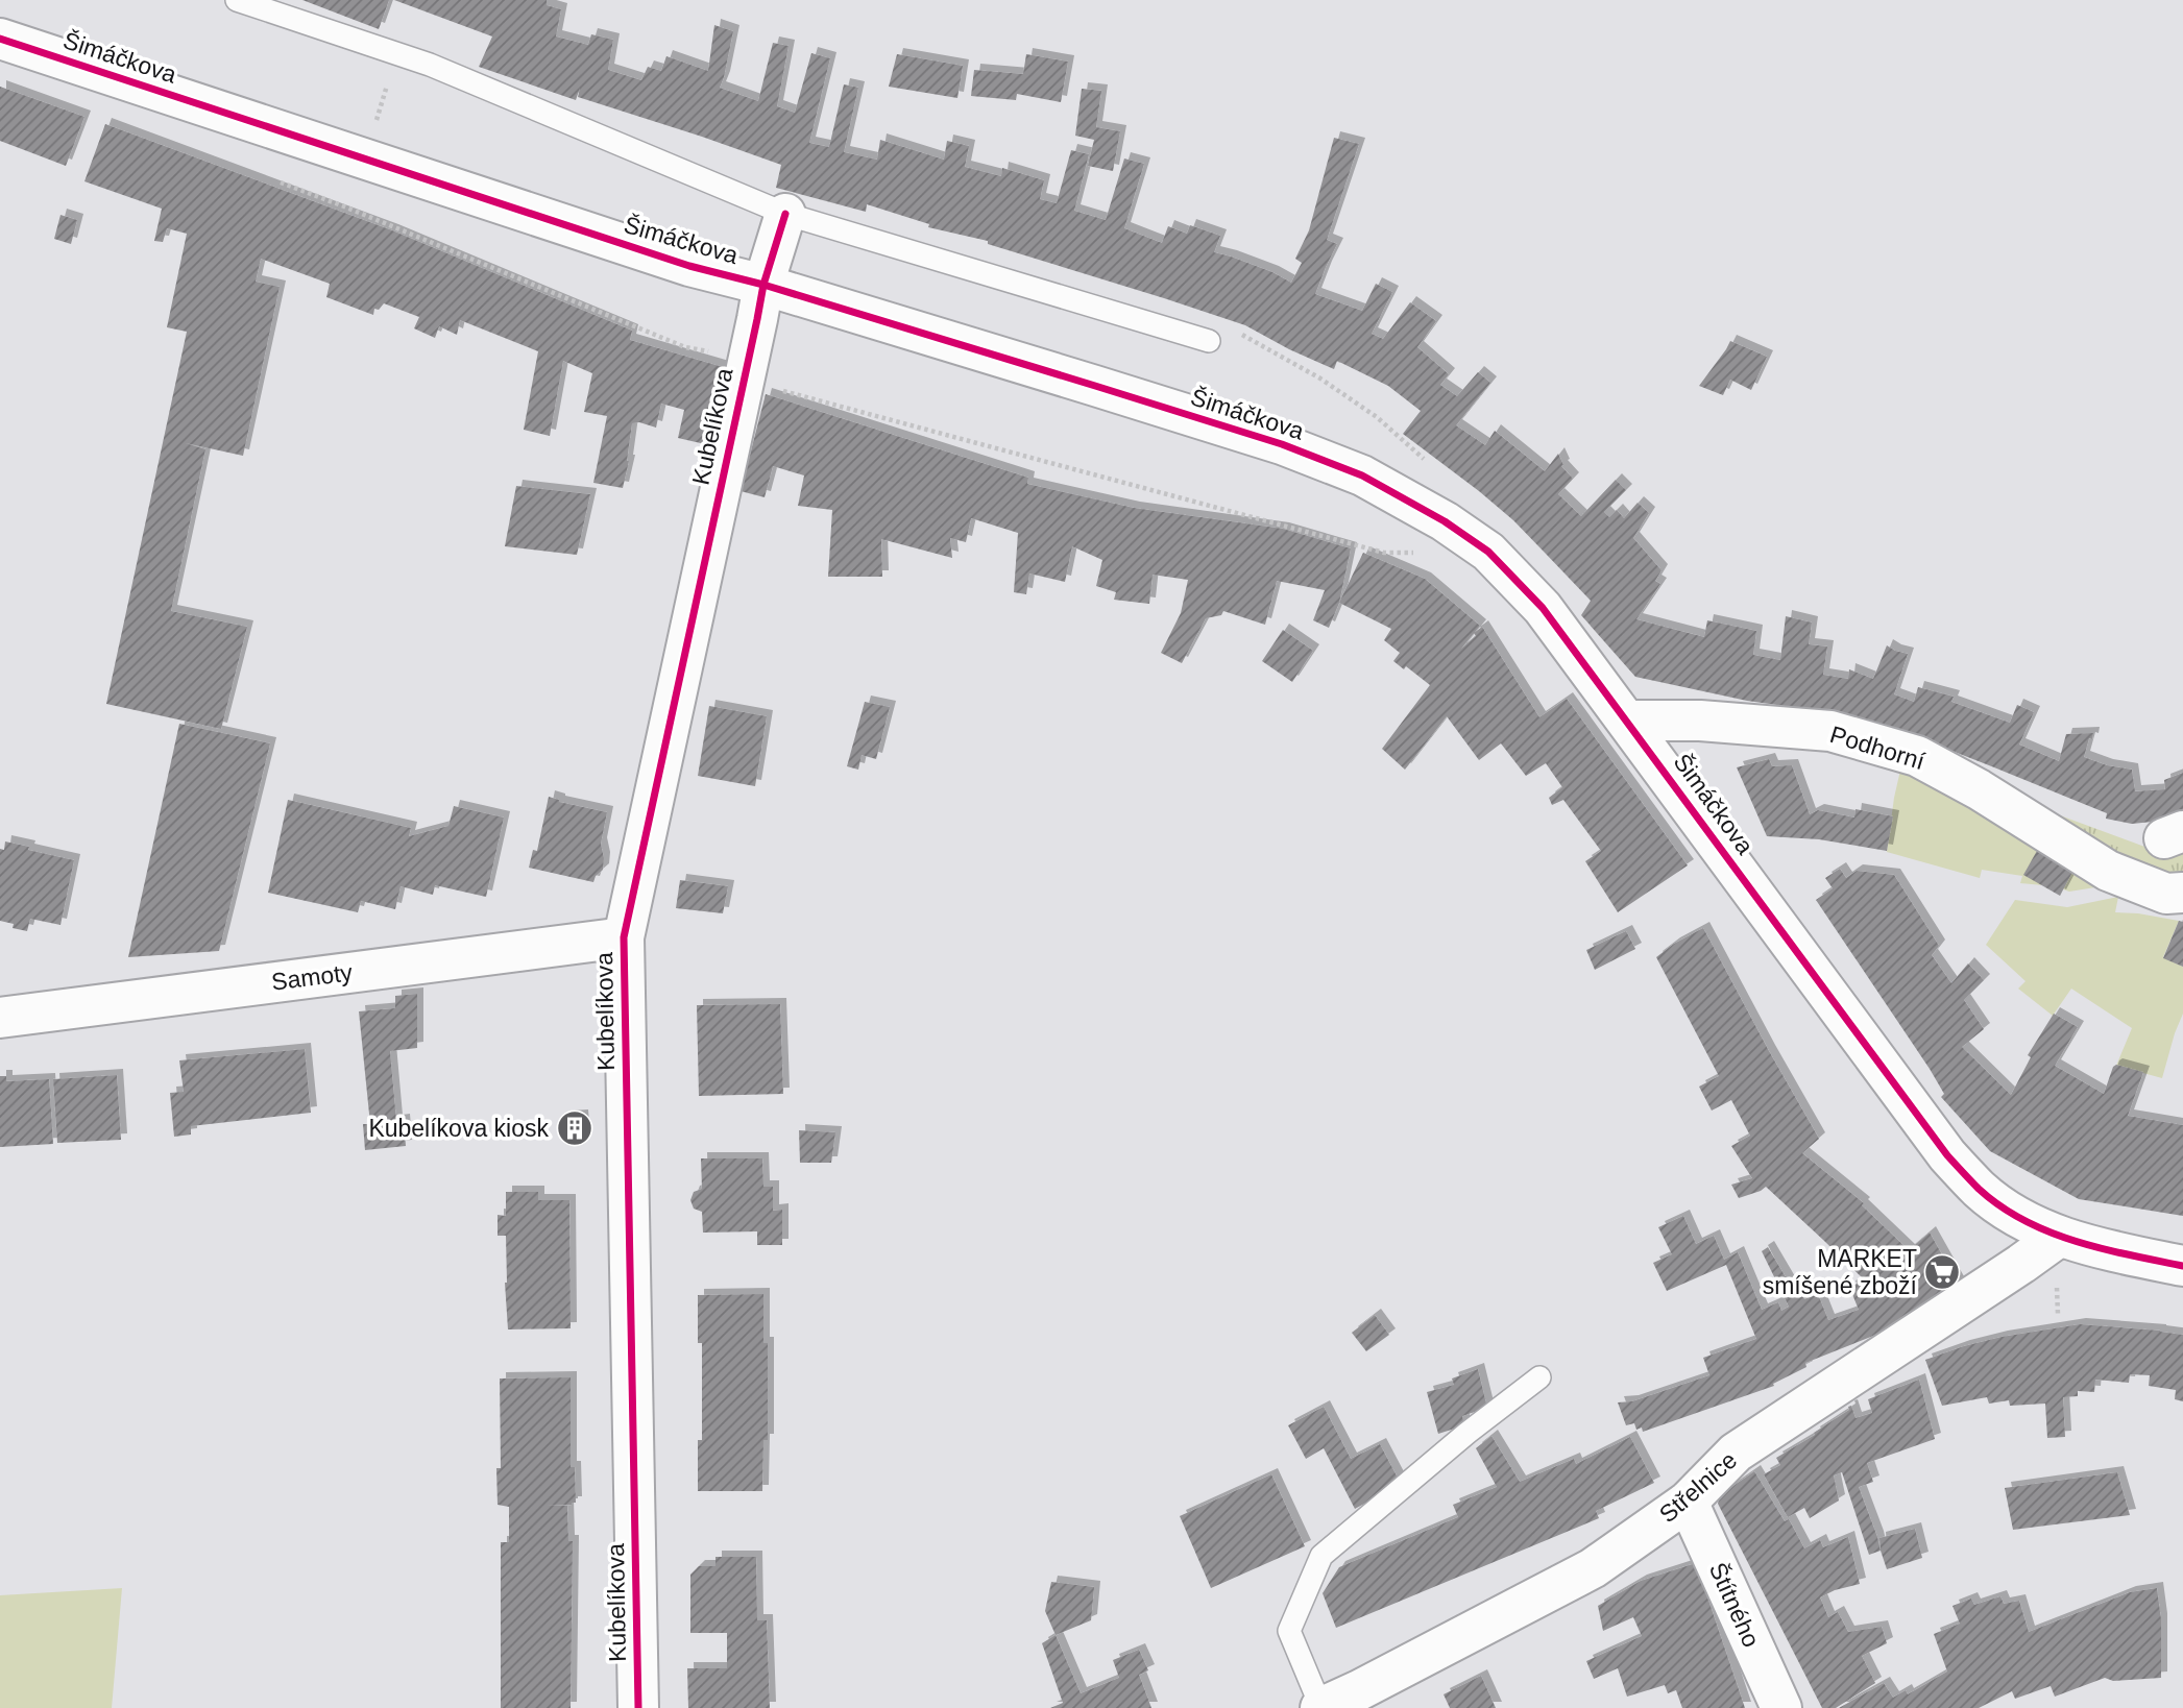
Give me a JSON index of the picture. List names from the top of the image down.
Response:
{
  "streets": {
    "street": [
      "Šimáčkova",
      "Kubelíkova",
      "Podhorní",
      "Samoty",
      "Střelnice",
      "Štítného"
    ]
  },
  "crossings": [
    ["Šimáčkova", "Kubelíkova"],
    ["Šimáčkova", "Podhorní"],
    ["Šimáčkova", "Střelnice"],
    ["Kubelíkova", "Samoty"],
    ["Střelnice", "Štítného"]
  ],
  "places": {
    "building": ["Kubelíkova kiosk"],
    "supermarket": ["MARKET smíšené zboží"]
  }
}
